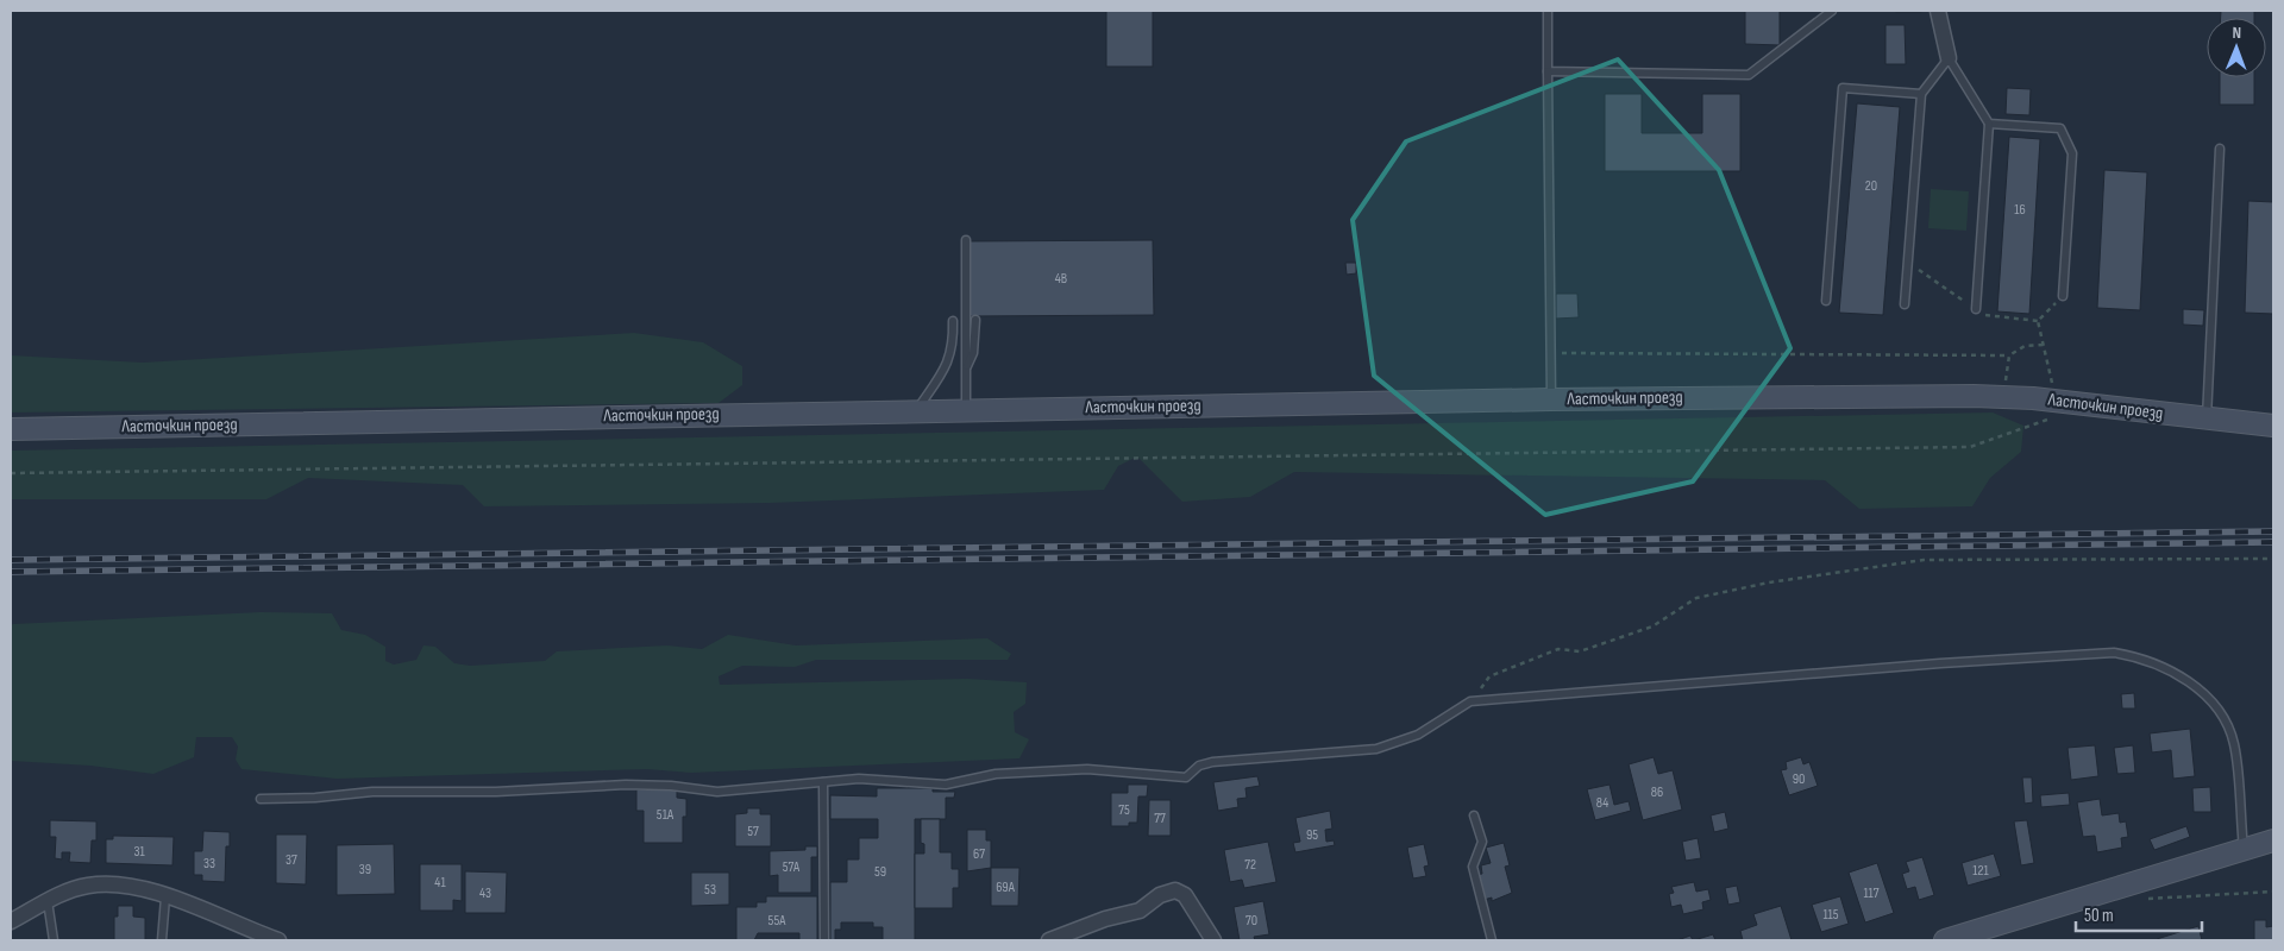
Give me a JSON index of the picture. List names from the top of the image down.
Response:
{
  "streets": {
    "street": ["Ласточкин проезд"]
  },
  "house_numbers": [
    "20",
    "16",
    "4В",
    "90",
    "86",
    "84",
    "75",
    "51А",
    "77",
    "57",
    "95",
    "31",
    "67",
    "37",
    "33",
    "72",
    "57А",
    "39",
    "121",
    "59",
    "41",
    "69А",
    "53",
    "43",
    "117",
    "115",
    "55А",
    "70"
  ],
  "scale_bar": "50 m",
  "north": "top"
}
